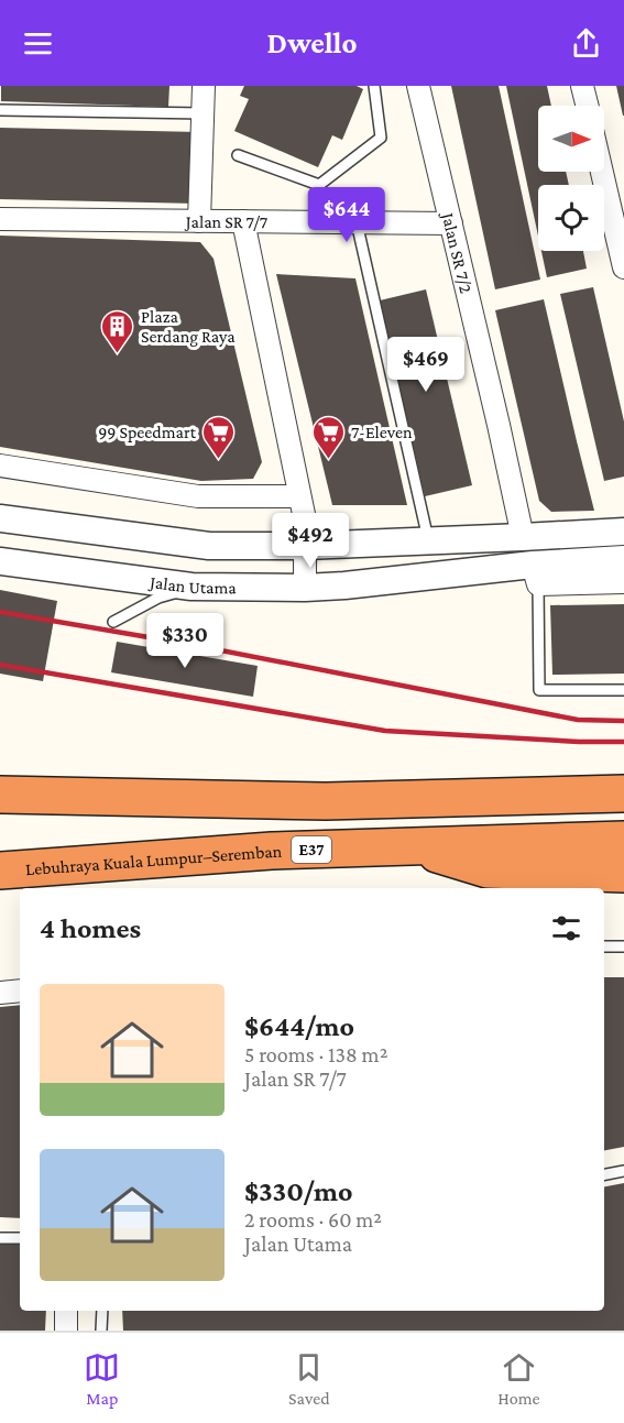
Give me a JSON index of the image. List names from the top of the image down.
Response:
{
  "streets": {
    "highway": ["E37", "Lebuhraya Kuala Lumpur–Seremban"],
    "street": ["Jalan SR 7/7", "Jalan SR 7/2", "Jalan Utama"]
  },
  "crossings": [
    ["Jalan SR 7/7", "Jalan SR 7/2"]
  ],
  "places": {
    "building": ["Plaza Serdang Raya"],
    "supermarket": ["99 Speedmart", "7-Eleven"]
  },
  "north": "right",
  "page": {
    "header": "Dwello",
    "price": [
      "$644",
      "$469",
      "$492",
      "$330"
    ],
    "heading": "4 homes",
    "list": [
      {
        "name": "$644/mo",
        "note": "5 rooms · 138 m² · Jalan SR 7/7"
      },
      {
        "name": "$330/mo",
        "note": "2 rooms · 60 m² · Jalan Utama"
      }
    ],
    "tabs": ["Map", "Saved", "Home"]
  }
}
